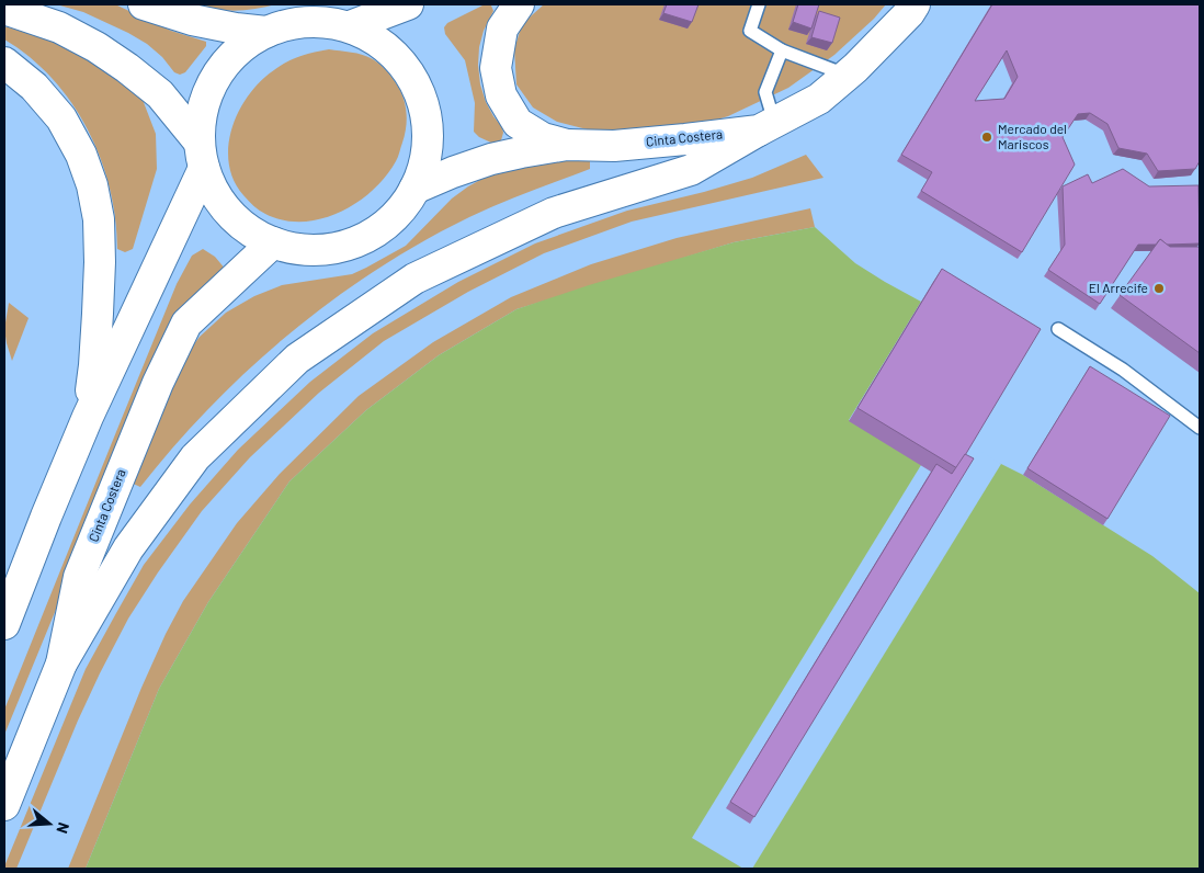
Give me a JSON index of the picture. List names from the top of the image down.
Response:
{
  "streets": {
    "main road": ["Cinta Costera"]
  },
  "places": ["Mercado del Mariscos", "El Arrecife"],
  "north": "right"
}
